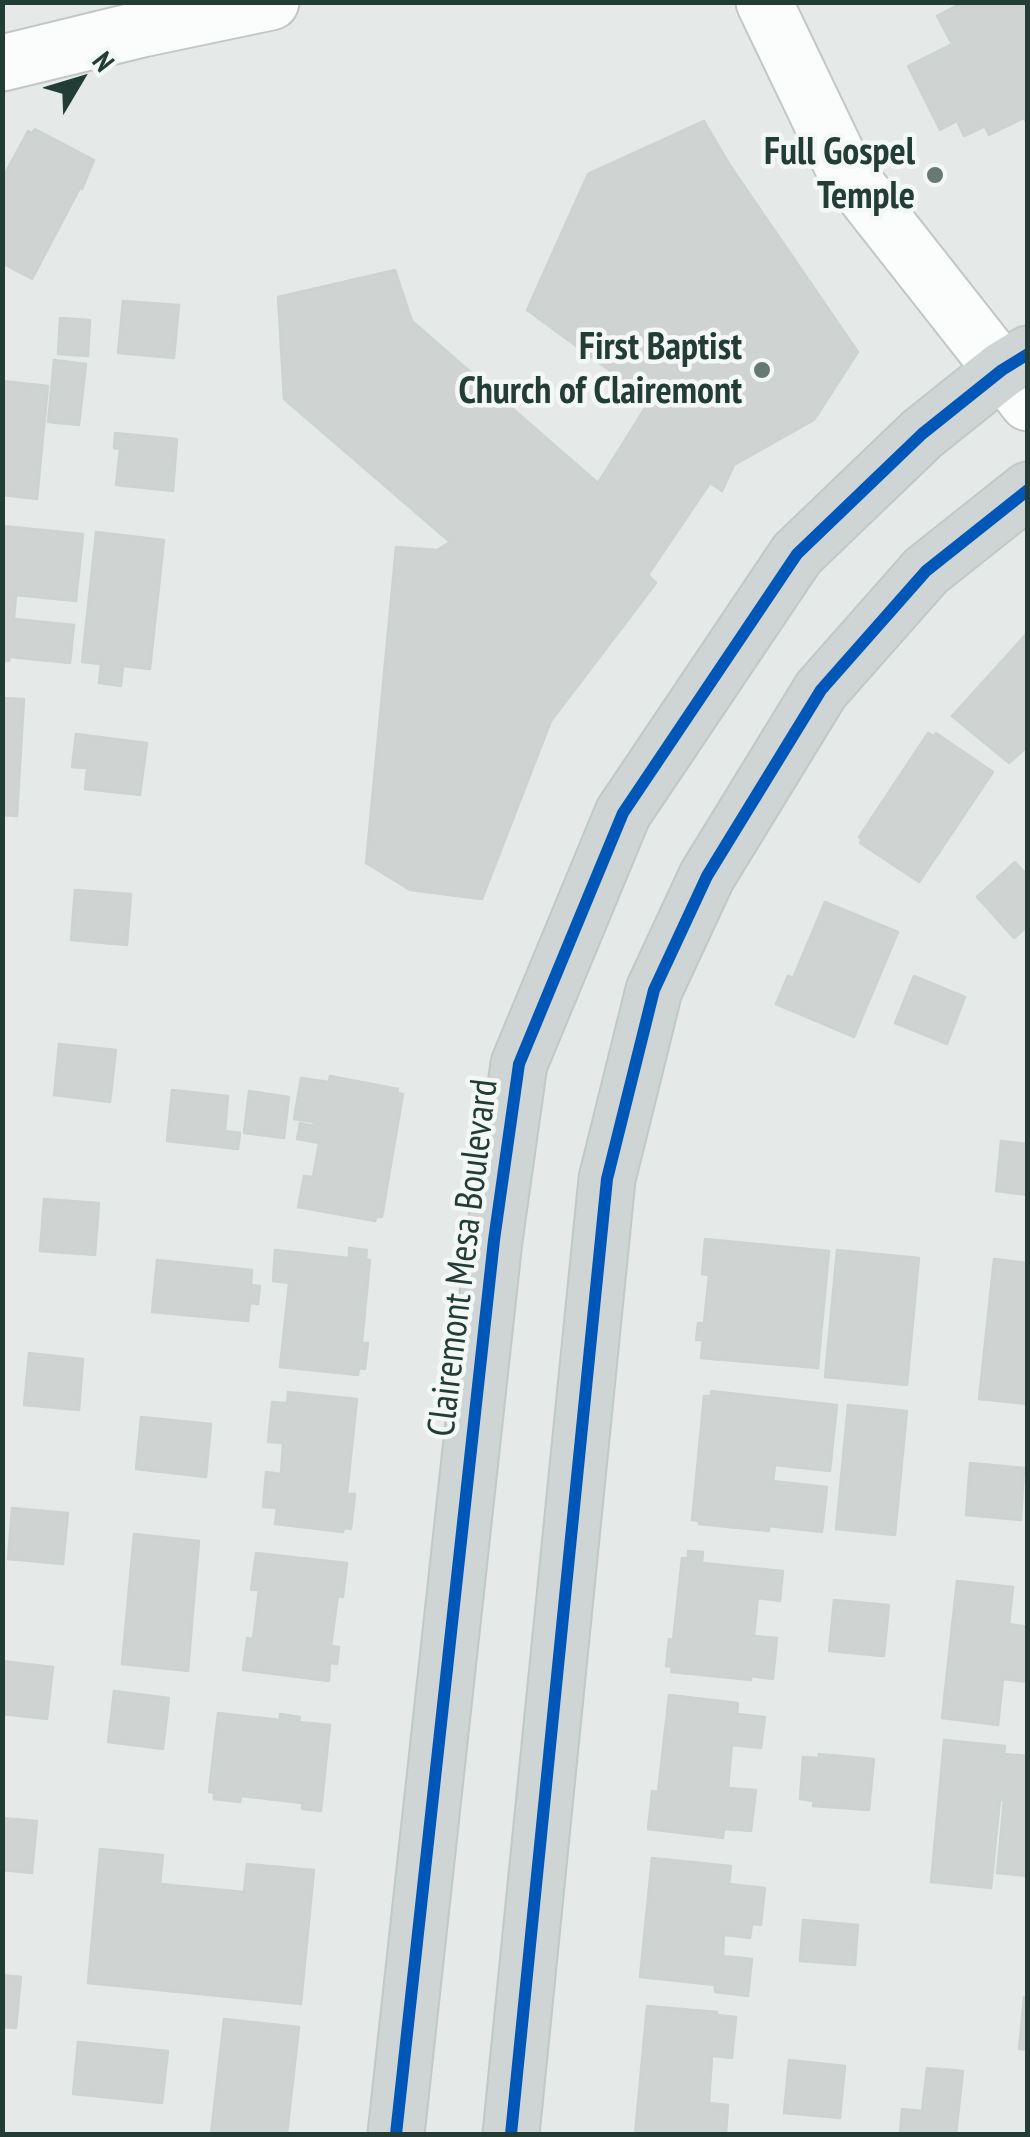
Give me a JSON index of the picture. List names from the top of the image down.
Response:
{
  "streets": {
    "main road": ["Clairemont Mesa Boulevard"]
  },
  "places": ["Full Gospel Temple", "First Baptist Church of Clairemont"],
  "north": "top right"
}
